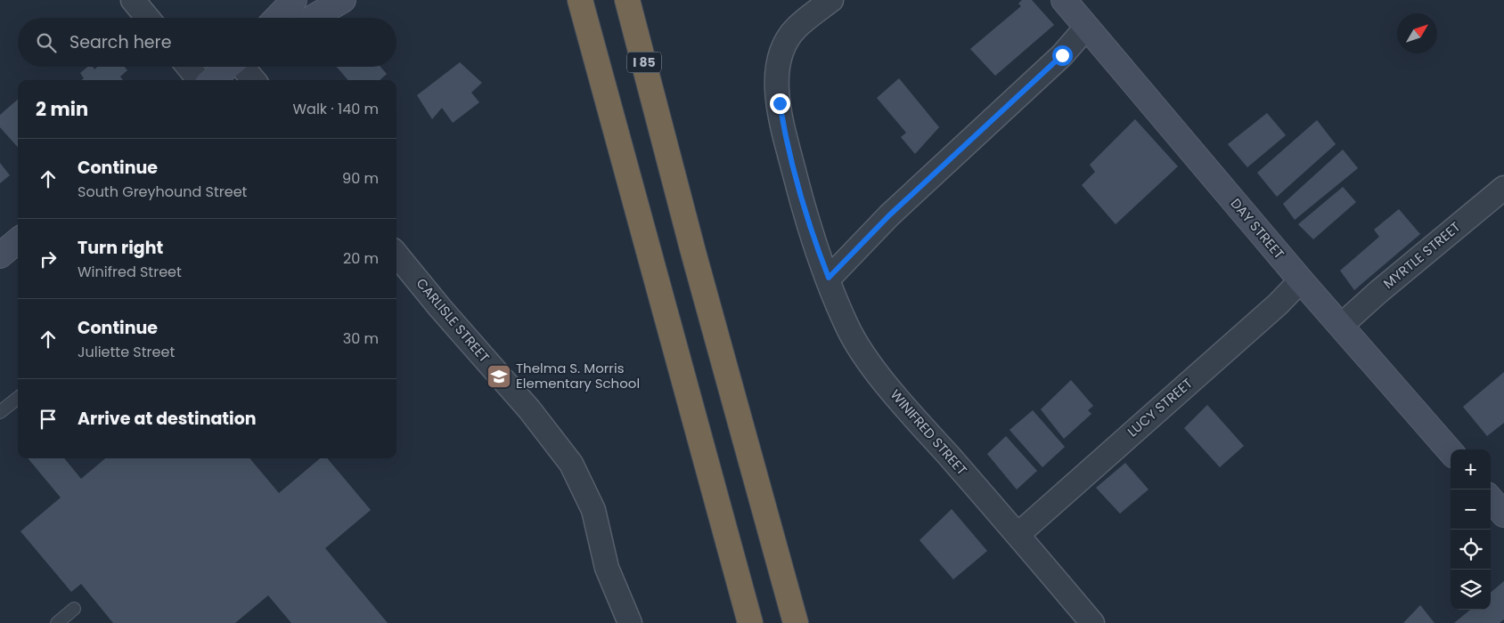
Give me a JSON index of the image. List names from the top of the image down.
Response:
{
  "streets": {
    "highway": ["I 85"],
    "street": [
      "DAY STREET",
      "MYRTLE STREET",
      "CARLISLE STREET",
      "LUCY STREET",
      "WINIFRED STREET"
    ]
  },
  "crossings": [
    ["DAY STREET", "MYRTLE STREET"],
    ["DAY STREET", "LUCY STREET"],
    ["LUCY STREET", "WINIFRED STREET"]
  ],
  "places": {
    "school or university": ["Thelma S. Morris Elementary School"]
  },
  "north": "top right",
  "page": {
    "search": "Search here",
    "heading": ["2 min", "Walk · 140 m"],
    "list": [
      ["Continue", "South Greyhound Street", "90 m"],
      ["Turn right", "Winifred Street", "20 m"],
      ["Continue", "Juliette Street", "30 m"],
      "Arrive at destination"
    ],
    "map_buttons": ["+", "−"]
  }
}
